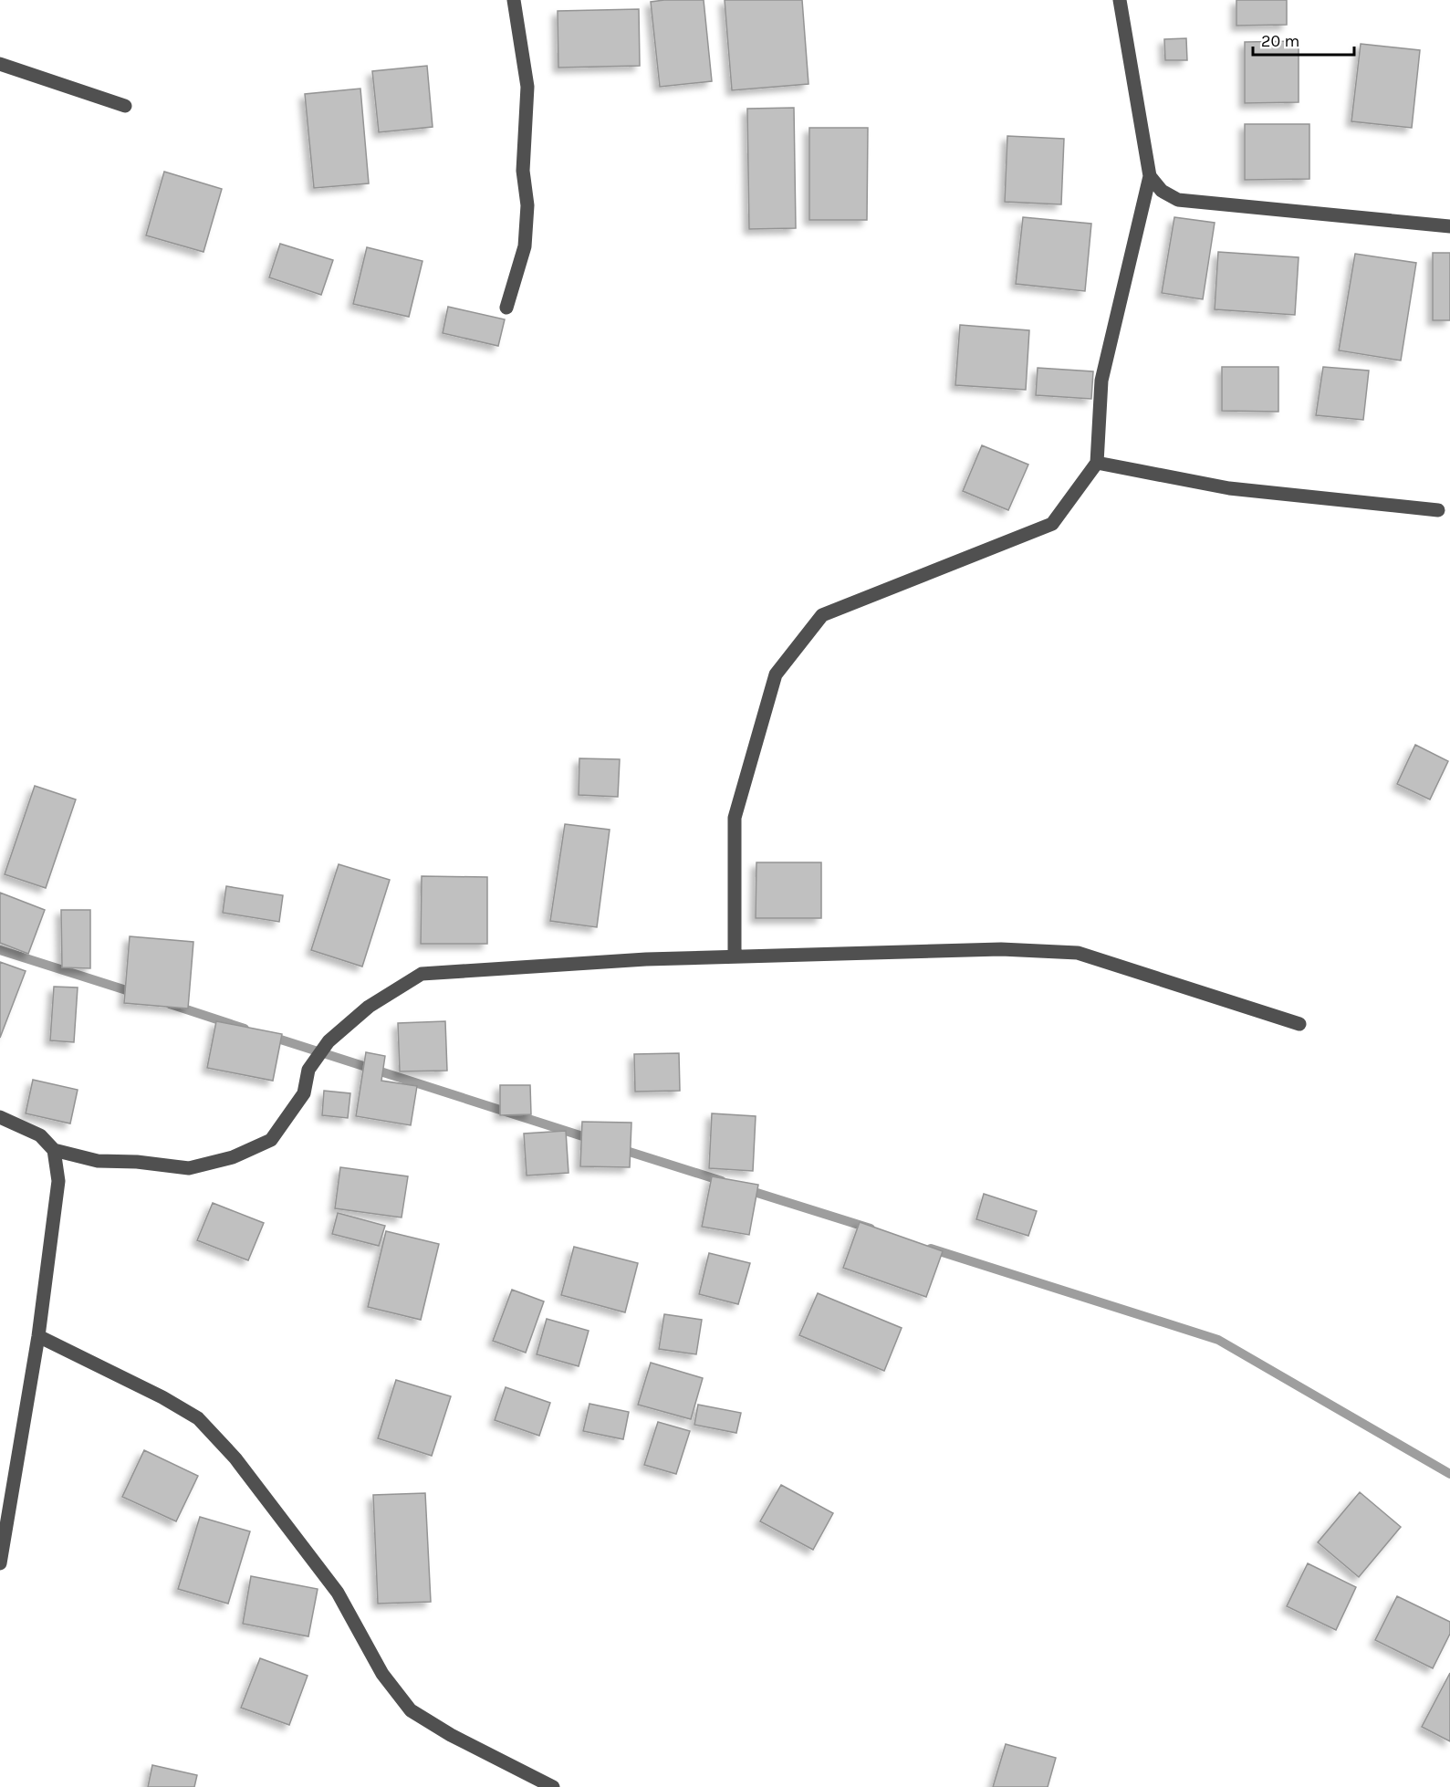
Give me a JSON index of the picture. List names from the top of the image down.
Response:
{
  "scale_bar": "20 m"
}
